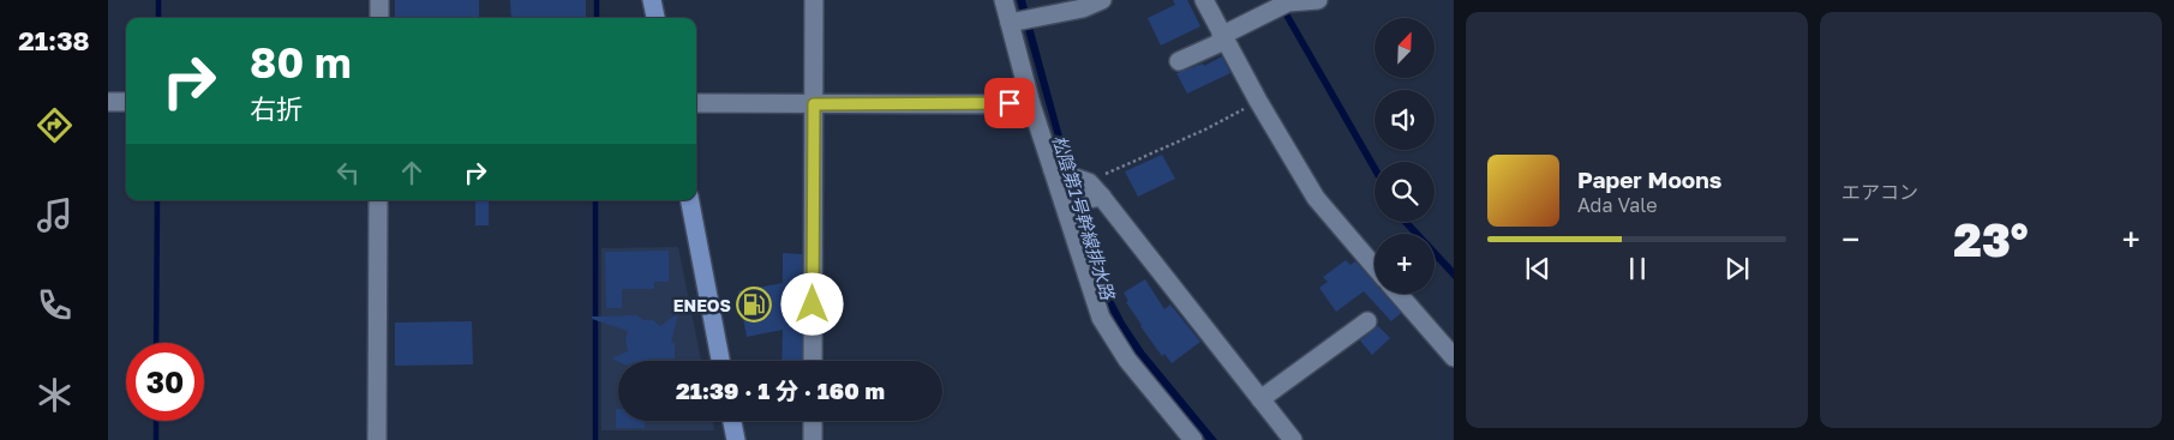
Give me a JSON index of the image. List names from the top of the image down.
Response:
{
  "water": ["松陰第1号幹線排水路"],
  "places": {
    "fuel station": ["ENEOS"]
  },
  "north": "top right",
  "page": {
    "tabs": "21:38",
    "tile": "エアコン",
    "map_buttons": "+",
    "turn": ["80 m", "右折"],
    "song": ["Paper Moons", "Ada Vale"],
    "heat": ["−", "23°", "+"],
    "limit": "30",
    "trip": "21:39 · 1 分 · 160 m"
  }
}
